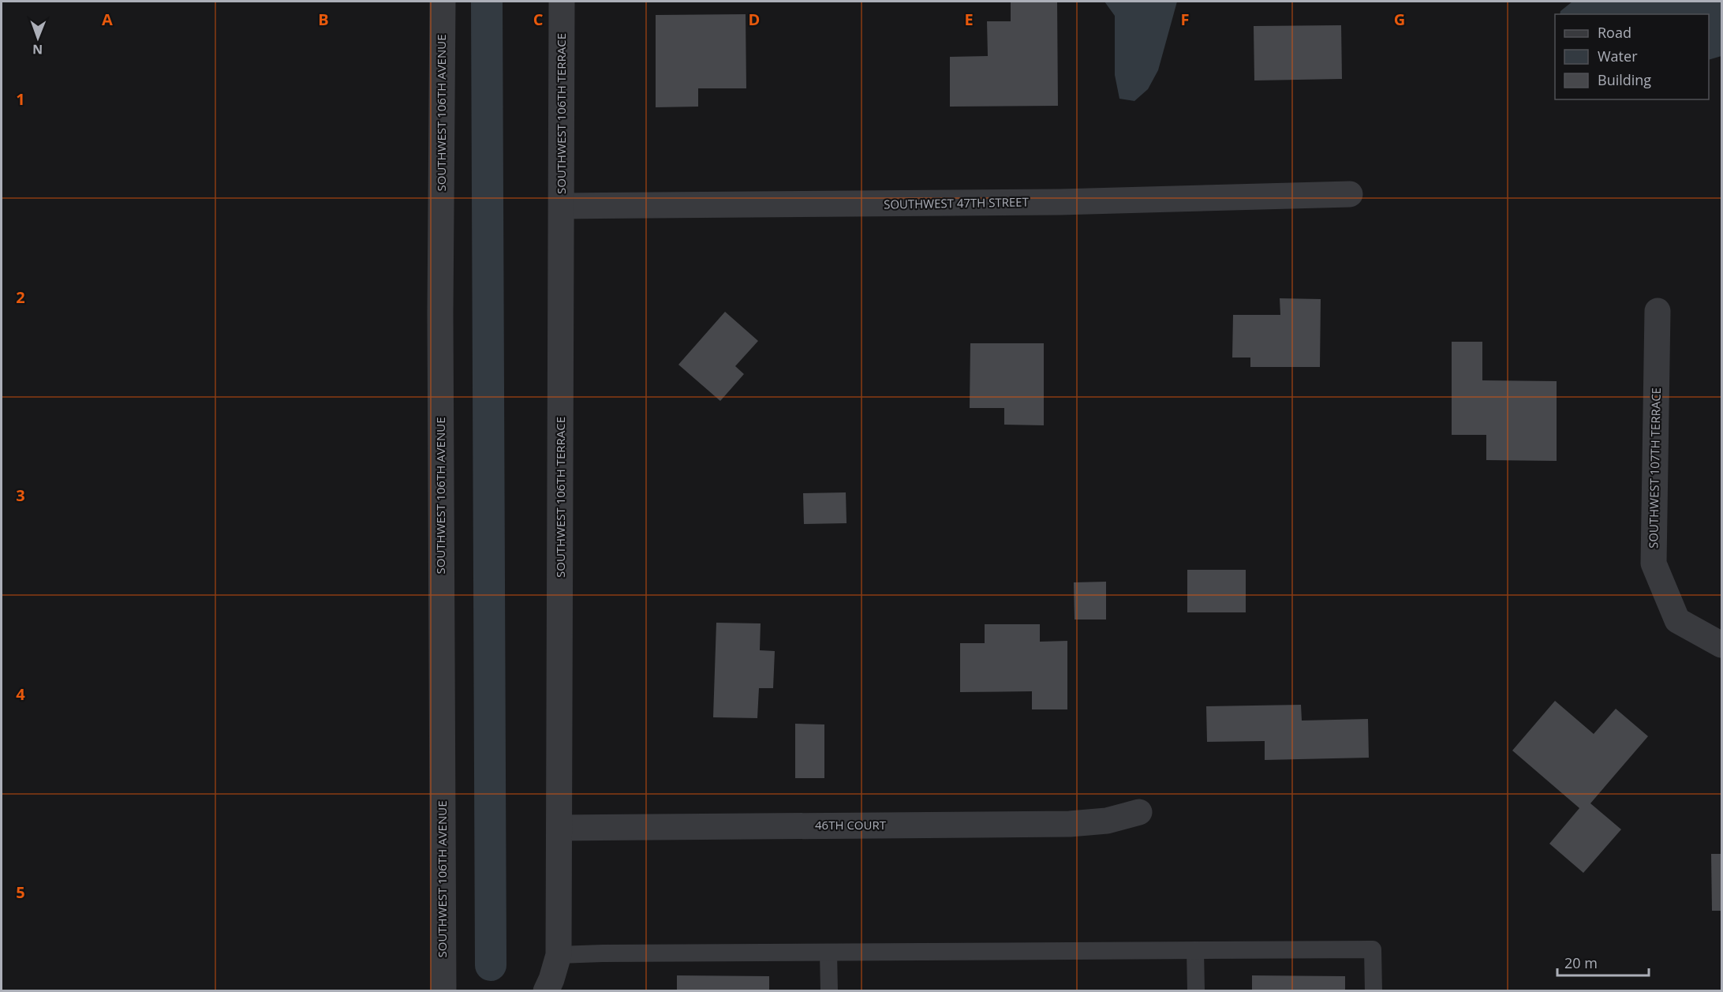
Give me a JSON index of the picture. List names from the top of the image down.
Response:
{
  "streets": {
    "street": [
      "SOUTHWEST 106TH AVENUE",
      "SOUTHWEST 106TH TERRACE",
      "SOUTHWEST 47TH STREET",
      "SOUTHWEST 107TH TERRACE",
      "46TH COURT"
    ]
  },
  "crossings": [
    ["SOUTHWEST 106TH TERRACE", "SOUTHWEST 47TH STREET"],
    ["SOUTHWEST 106TH TERRACE", "46TH COURT"]
  ],
  "legend": ["Road", "Water", "Building"],
  "scale_bar": "20 m",
  "north": "bottom",
  "grid": {
    "columns": [
      "A",
      "B",
      "C",
      "D",
      "E",
      "F",
      "G"
    ],
    "rows": [
      "1",
      "2",
      "3",
      "4",
      "5"
    ]
  }
}
